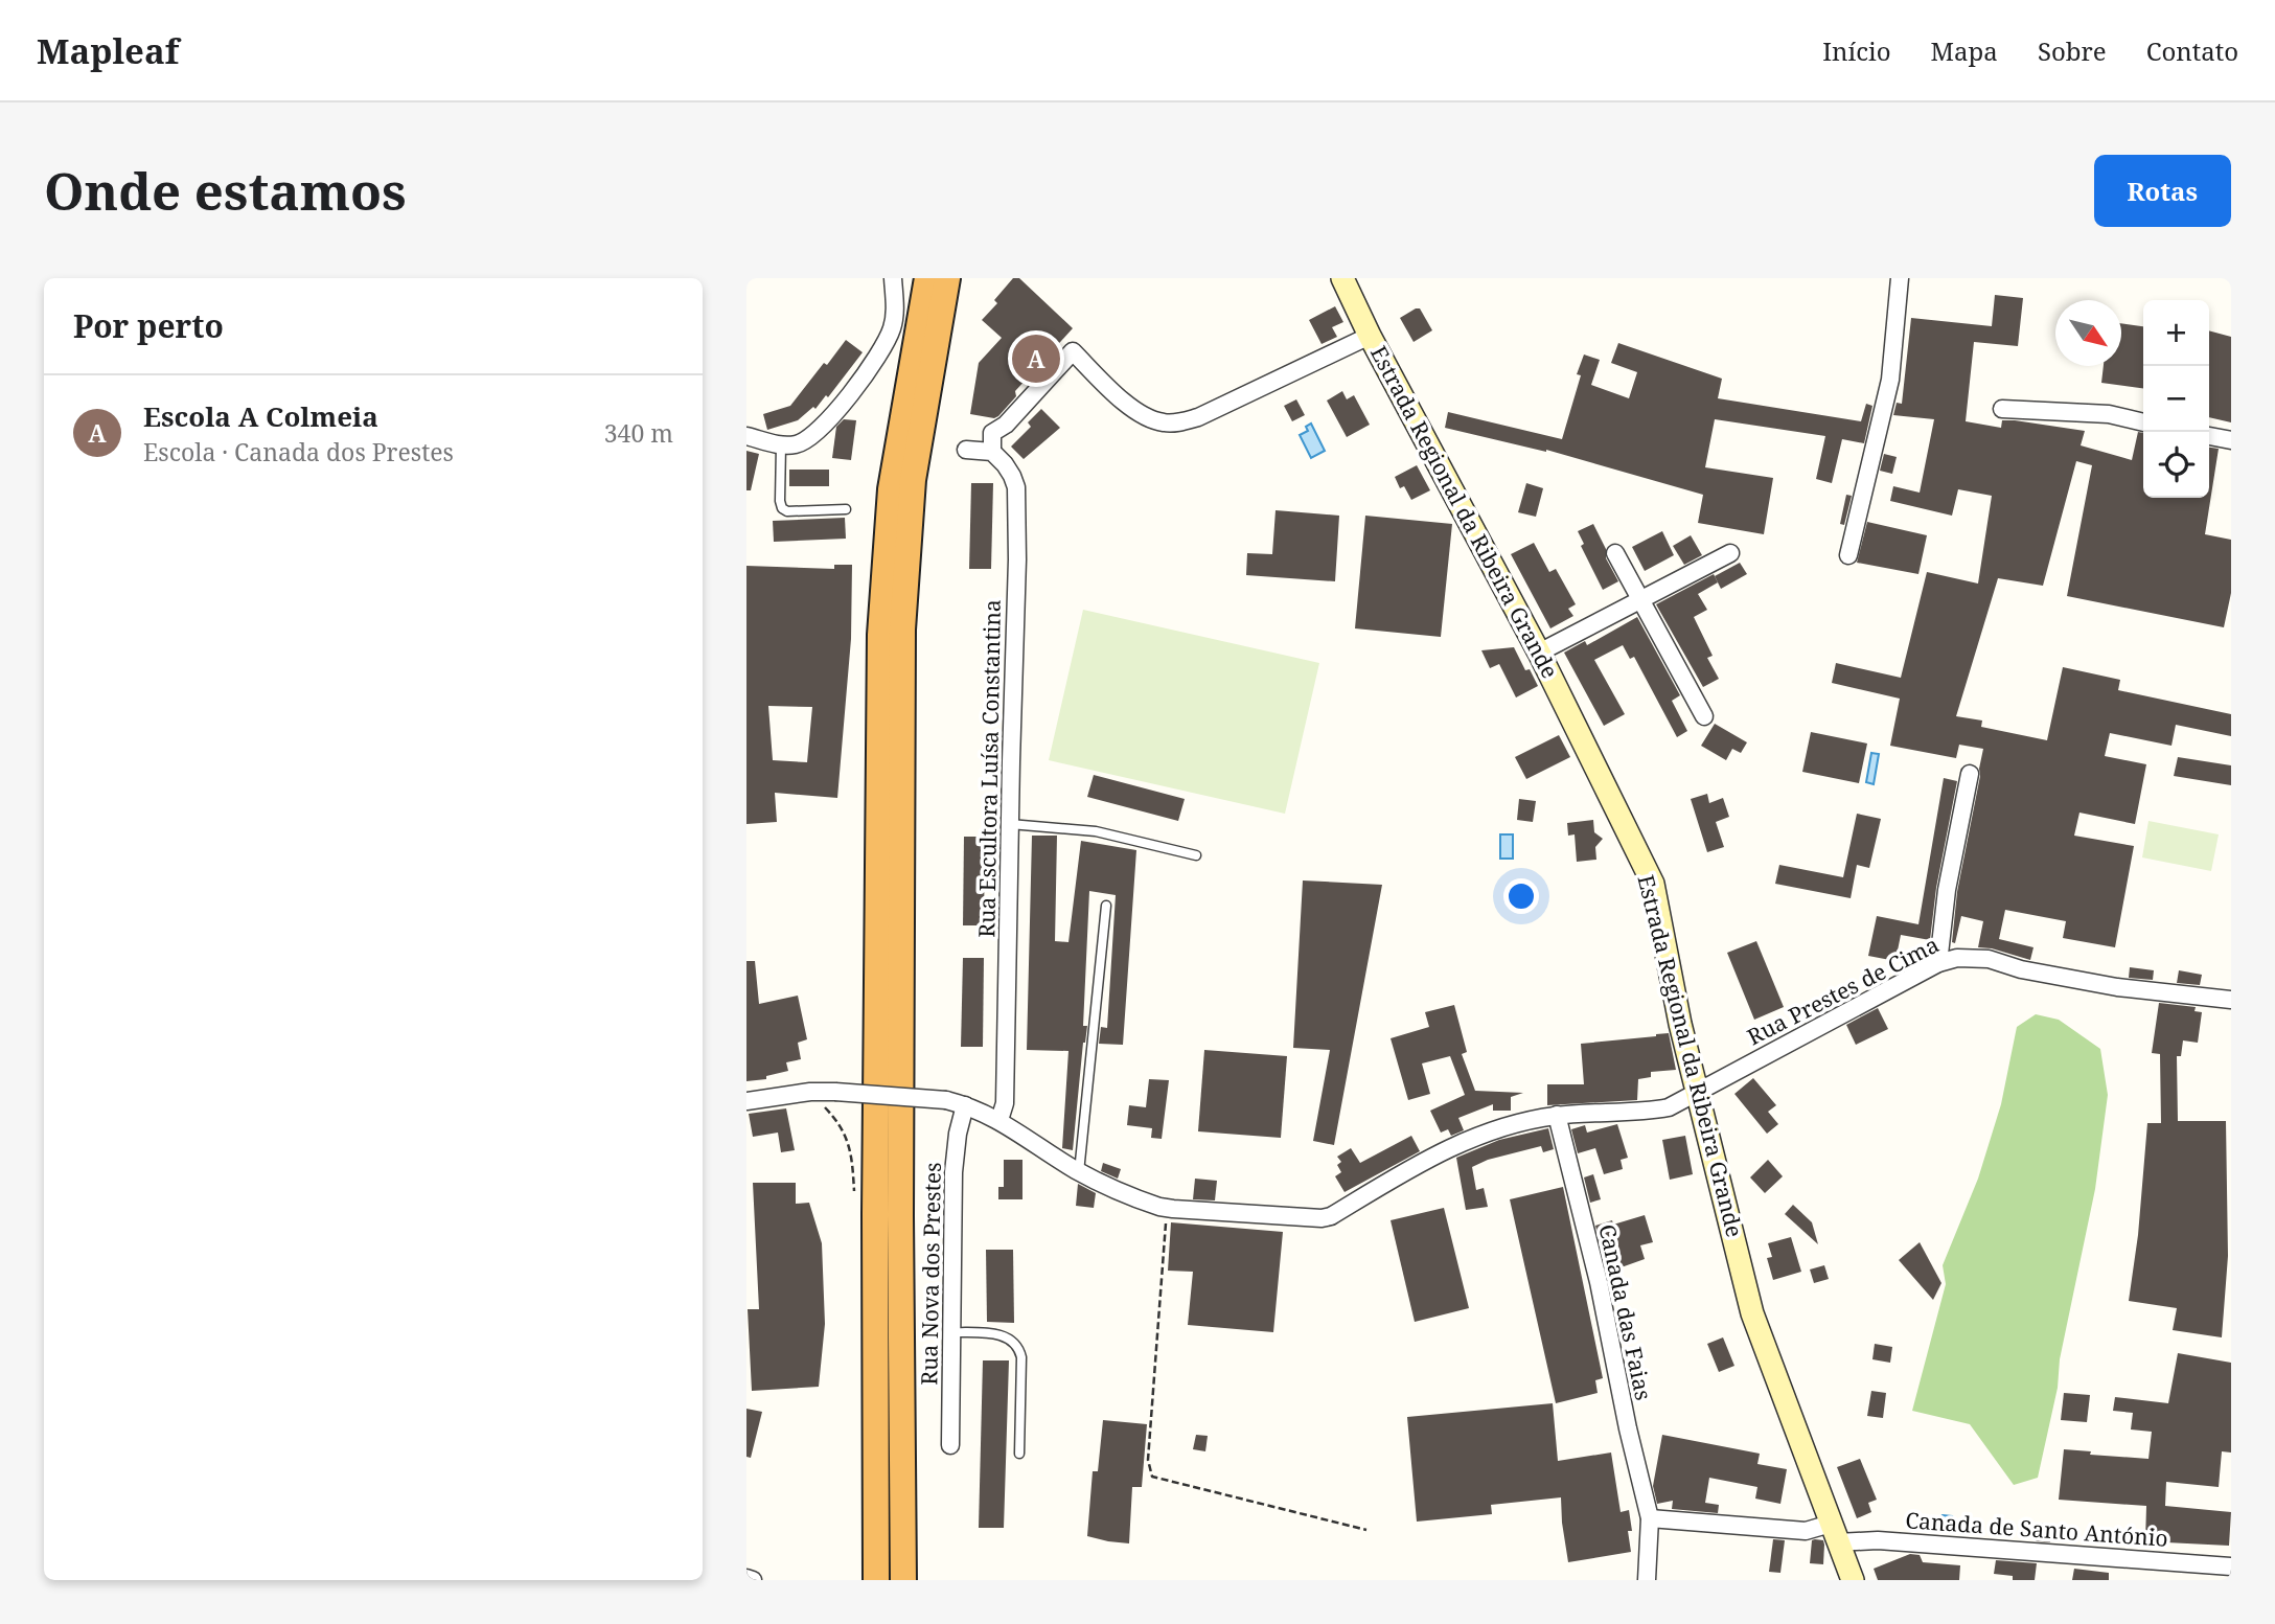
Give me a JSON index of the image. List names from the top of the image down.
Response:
{
  "streets": {
    "main road": ["Estrada Regional da Ribeira Grande"],
    "street": [
      "Rua Escultora Luísa Constantina",
      "Rua Prestes de Cima",
      "Rua Nova dos Prestes",
      "Canada das Faias",
      "Canada de Santo António"
    ]
  },
  "crossings": [
    ["Estrada Regional da Ribeira Grande", "Rua Prestes de Cima"],
    ["Estrada Regional da Ribeira Grande", "Canada de Santo António"],
    ["Rua Escultora Luísa Constantina", "Rua Prestes de Cima"],
    ["Rua Prestes de Cima", "Rua Nova dos Prestes"],
    ["Rua Prestes de Cima", "Canada das Faias"]
  ],
  "north": "bottom right",
  "page": {
    "header": "Mapleaf",
    "nav": [
      "Início",
      "Mapa",
      "Sobre",
      "Contato"
    ],
    "buttons": "Rotas",
    "title": "Onde estamos",
    "heading": "Por perto",
    "map_buttons": ["+", "−"],
    "pins": "A",
    "list": [
      {
        "mark": "A",
        "name": "Escola A Colmeia",
        "note": "Escola · Canada dos Prestes",
        "value": "340 m"
      }
    ]
  }
}
